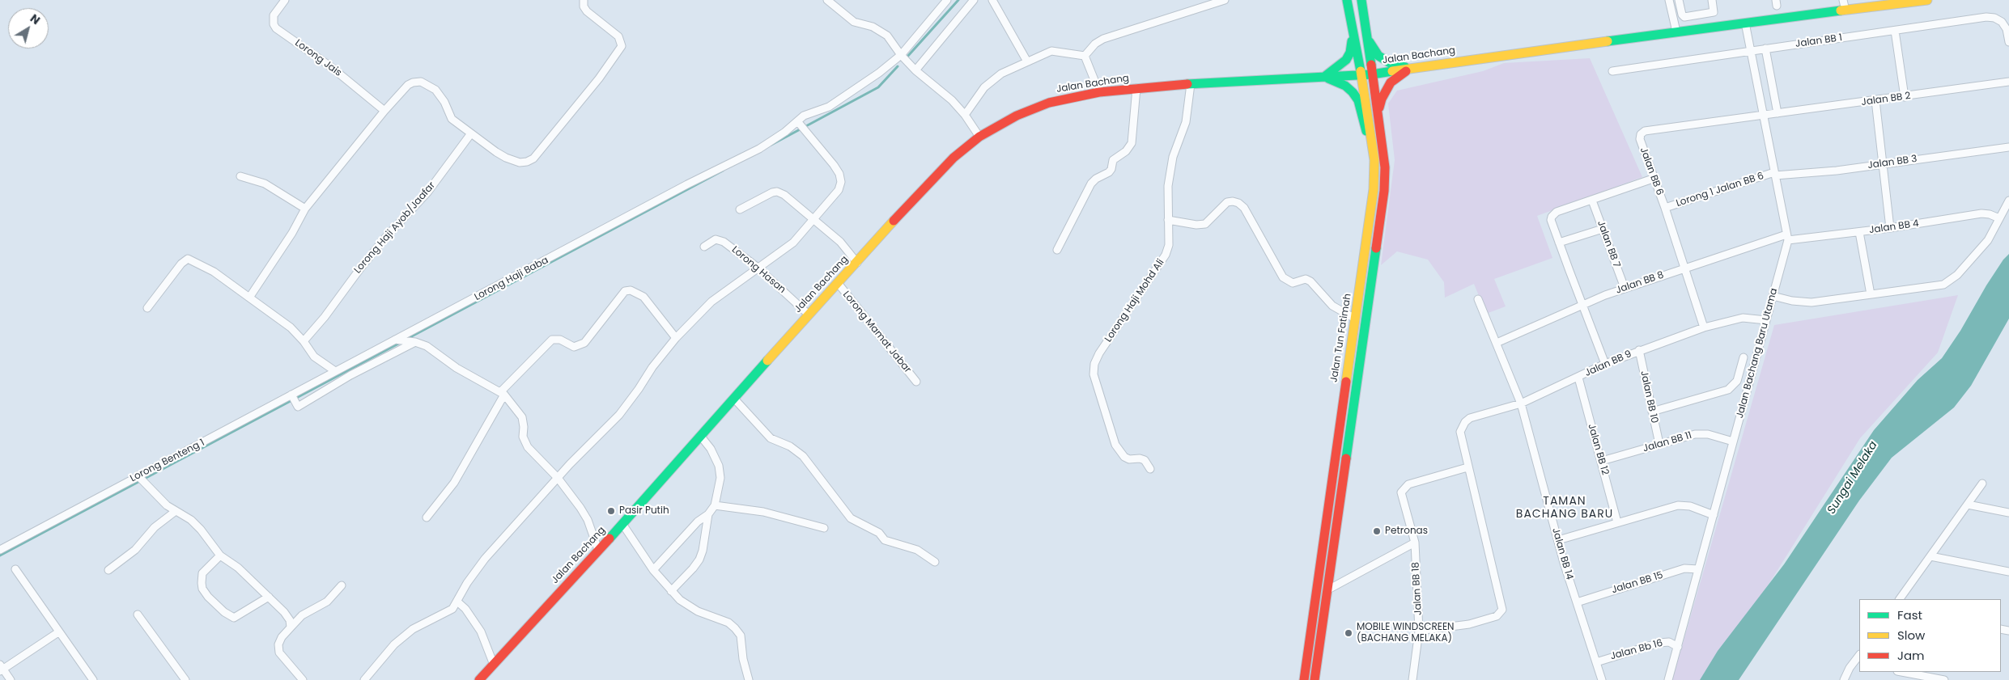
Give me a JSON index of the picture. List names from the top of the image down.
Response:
{
  "streets": {
    "street": [
      "Jalan BB 1",
      "Jalan Bachang",
      "Lorong Jais",
      "Jalan BB 2",
      "Jalan BB 3",
      "Jalan BB 6",
      "Lorong 1 Jalan BB 6",
      "Jalan BB 4",
      "Lorong Haji Ayob/Jaafar",
      "Jalan BB 7",
      "Lorong Hasan",
      "Lorong Haji Baba",
      "Jalan BB 8",
      "Lorong Haji Mohd Ali",
      "Lorong Mamat Jabar",
      "Jalan Tun Fatimah",
      "Jalan Bachang Baru Utama",
      "Jalan BB 9",
      "Jalan BB 10",
      "Jalan BB 11",
      "Jalan BB 12",
      "Lorong Benteng 1",
      "Jalan BB 14",
      "Jalan BB 15",
      "Jalan BB 18",
      "Jalan Bb 16"
    ]
  },
  "crossings": [
    ["Jalan BB 1", "Jalan Bachang Baru Utama"],
    ["Jalan Bachang", "Lorong Hasan"],
    ["Jalan Bachang", "Lorong Haji Mohd Ali"],
    ["Jalan Bachang", "Lorong Mamat Jabar"],
    ["Jalan Bachang", "Jalan Tun Fatimah"],
    ["Jalan Bachang", "Jalan Bachang Baru Utama"],
    ["Jalan BB 2", "Jalan BB 6"],
    ["Jalan BB 2", "Jalan Bachang Baru Utama"],
    ["Jalan BB 3", "Lorong 1 Jalan BB 6"],
    ["Jalan BB 3", "Jalan Bachang Baru Utama"],
    ["Jalan BB 6", "Lorong 1 Jalan BB 6"],
    ["Jalan BB 6", "Jalan BB 8"],
    ["Jalan BB 6", "Jalan Bachang Baru Utama"],
    ["Jalan BB 6", "Jalan BB 9"],
    ["Lorong 1 Jalan BB 6", "Jalan Bachang Baru Utama"],
    ["Jalan BB 4", "Jalan BB 8"],
    ["Jalan BB 4", "Jalan Bachang Baru Utama"],
    ["Jalan BB 7", "Jalan BB 8"],
    ["Lorong Haji Baba", "Lorong Benteng 1"],
    ["Jalan BB 8", "Jalan Bachang Baru Utama"],
    ["Jalan BB 8", "Jalan BB 14"],
    ["Jalan Bachang Baru Utama", "Jalan BB 9"],
    ["Jalan Bachang Baru Utama", "Jalan BB 11"],
    ["Jalan Bachang Baru Utama", "Jalan BB 15"],
    ["Jalan Bachang Baru Utama", "Jalan Bb 16"],
    ["Jalan BB 9", "Jalan BB 10"],
    ["Jalan BB 9", "Jalan BB 12"],
    ["Jalan BB 9", "Jalan BB 14"],
    ["Jalan BB 9", "Jalan BB 18"],
    ["Jalan BB 10", "Jalan BB 11"],
    ["Jalan BB 11", "Jalan BB 12"],
    ["Jalan BB 14", "Jalan BB 15"],
    ["Jalan BB 14", "Jalan Bb 16"]
  ],
  "districts": ["TAMAN BACHANG BARU"],
  "water": ["Sungai Melaka"],
  "places": ["Pasir Putih", "Petronas", "MOBILE WINDSCREEN (BACHANG MELAKA)"],
  "legend": ["Fast", "Slow", "Jam"],
  "north": "top right"
}
